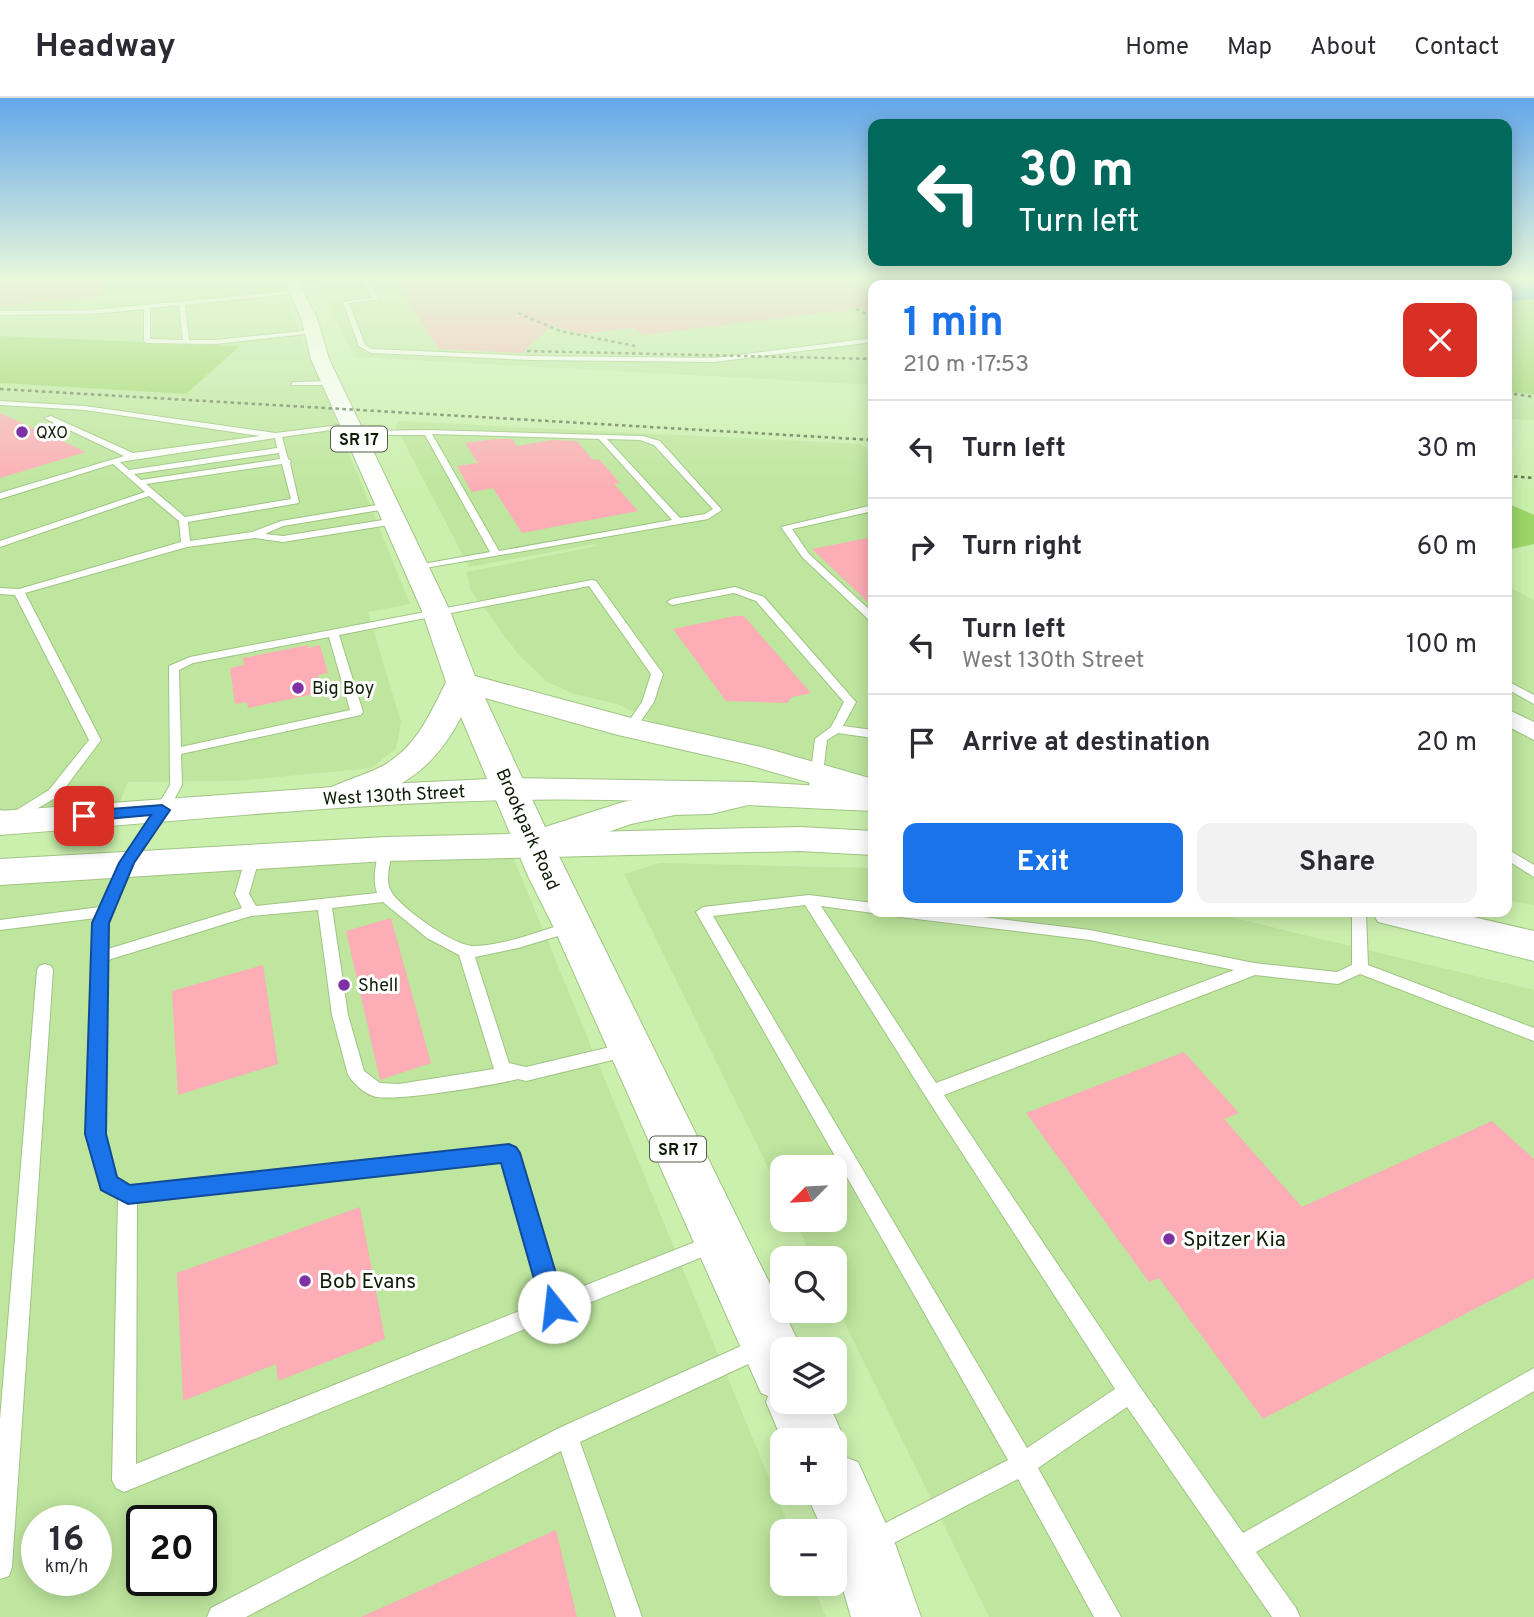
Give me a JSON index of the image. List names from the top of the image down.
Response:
{
  "streets": {
    "main road": ["SR 17", "West 130th Street", "Brookpark Road"]
  },
  "crossings": [
    ["West 130th Street", "Brookpark Road"]
  ],
  "places": [
    "QXO",
    "Big Boy",
    "Shell",
    "Spitzer Kia",
    "Bob Evans"
  ],
  "north": "bottom left",
  "page": {
    "header": "Headway",
    "nav": [
      "Home",
      "Map",
      "About",
      "Contact"
    ],
    "turn": ["30 m", "Turn left"],
    "heading": ["1 min", "210 m · 17:53"],
    "list": [
      {
        "name": "Turn left",
        "value": "30 m"
      },
      {
        "name": "Turn right",
        "value": "60 m"
      },
      {
        "name": "Turn left",
        "note": "West 130th Street",
        "value": "100 m"
      },
      {
        "name": "Arrive at destination",
        "value": "20 m"
      }
    ],
    "buttons": ["Exit", "Share"],
    "map_buttons": ["+", "−"],
    "speed": "16 km/h",
    "limit": "20"
  }
}
